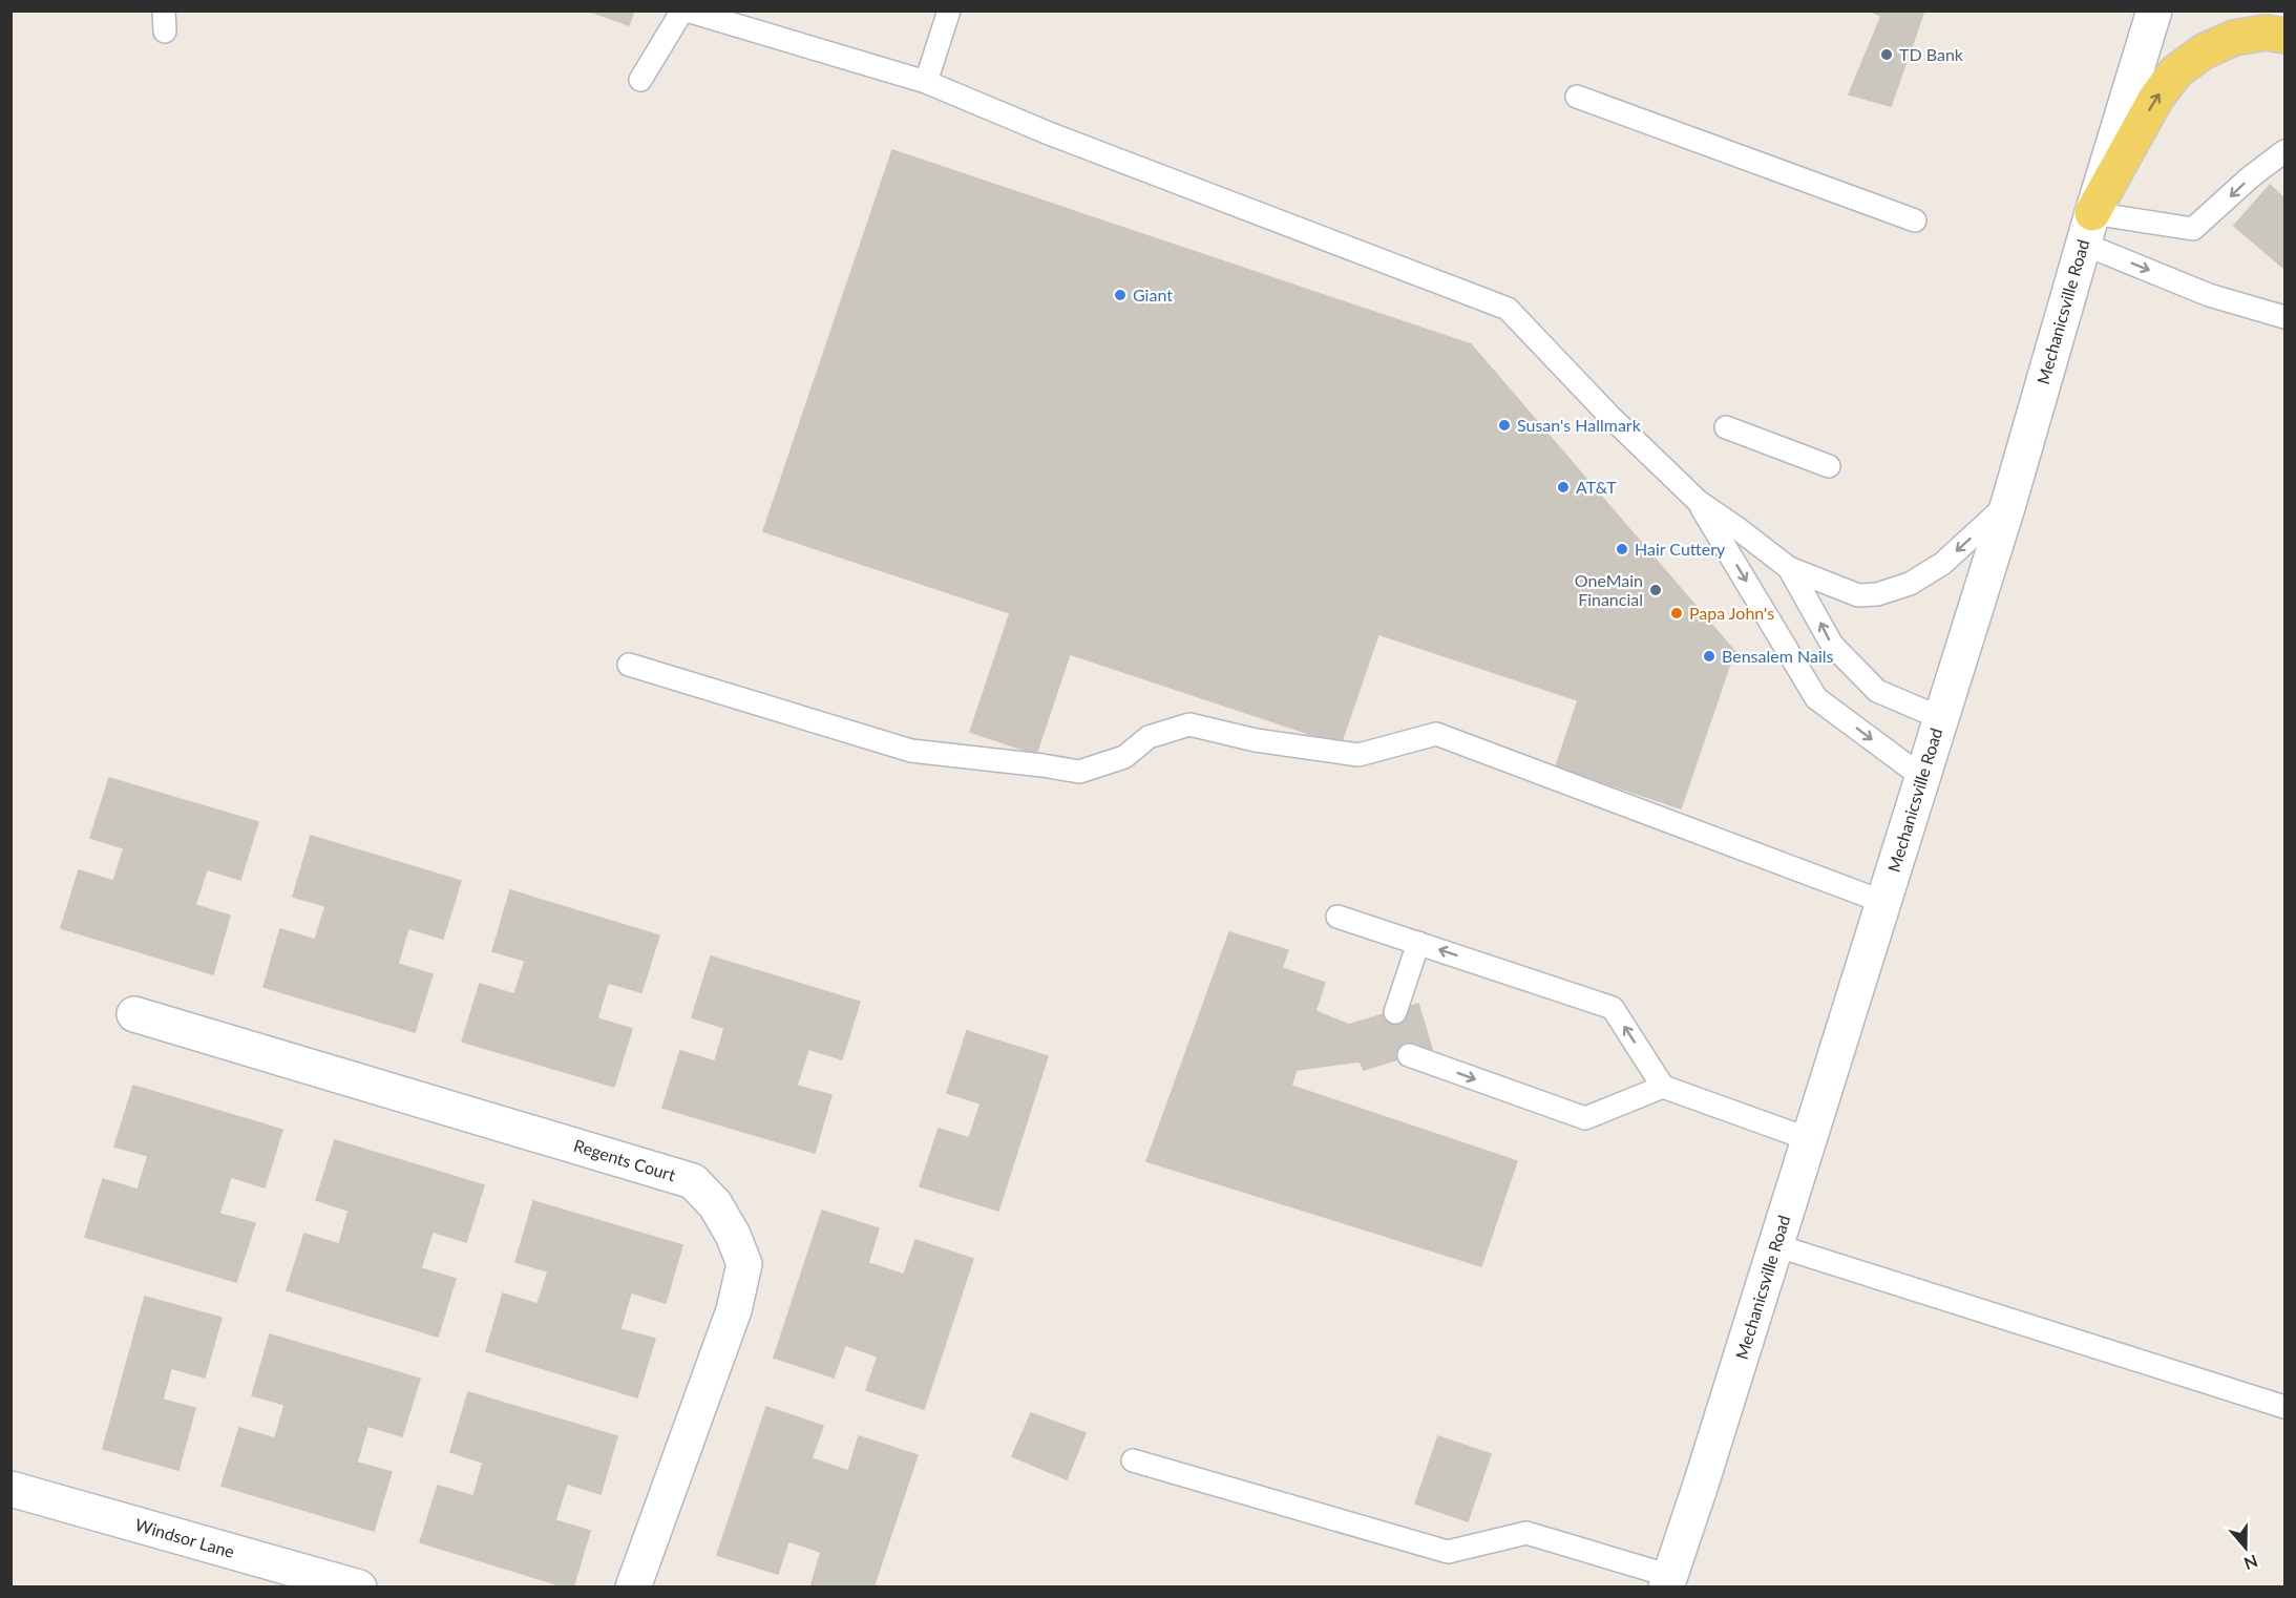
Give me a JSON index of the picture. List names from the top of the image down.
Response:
{
  "streets": {
    "street": ["Mechanicsville Road", "Regents Court", "Windsor Lane"]
  },
  "places": [
    "TD Bank",
    "Giant",
    "Susan's Hallmark",
    "AT&T",
    "Hair Cuttery",
    "OneMain Financial",
    "Papa John's",
    "Bensalem Nails"
  ],
  "north": "bottom"
}
